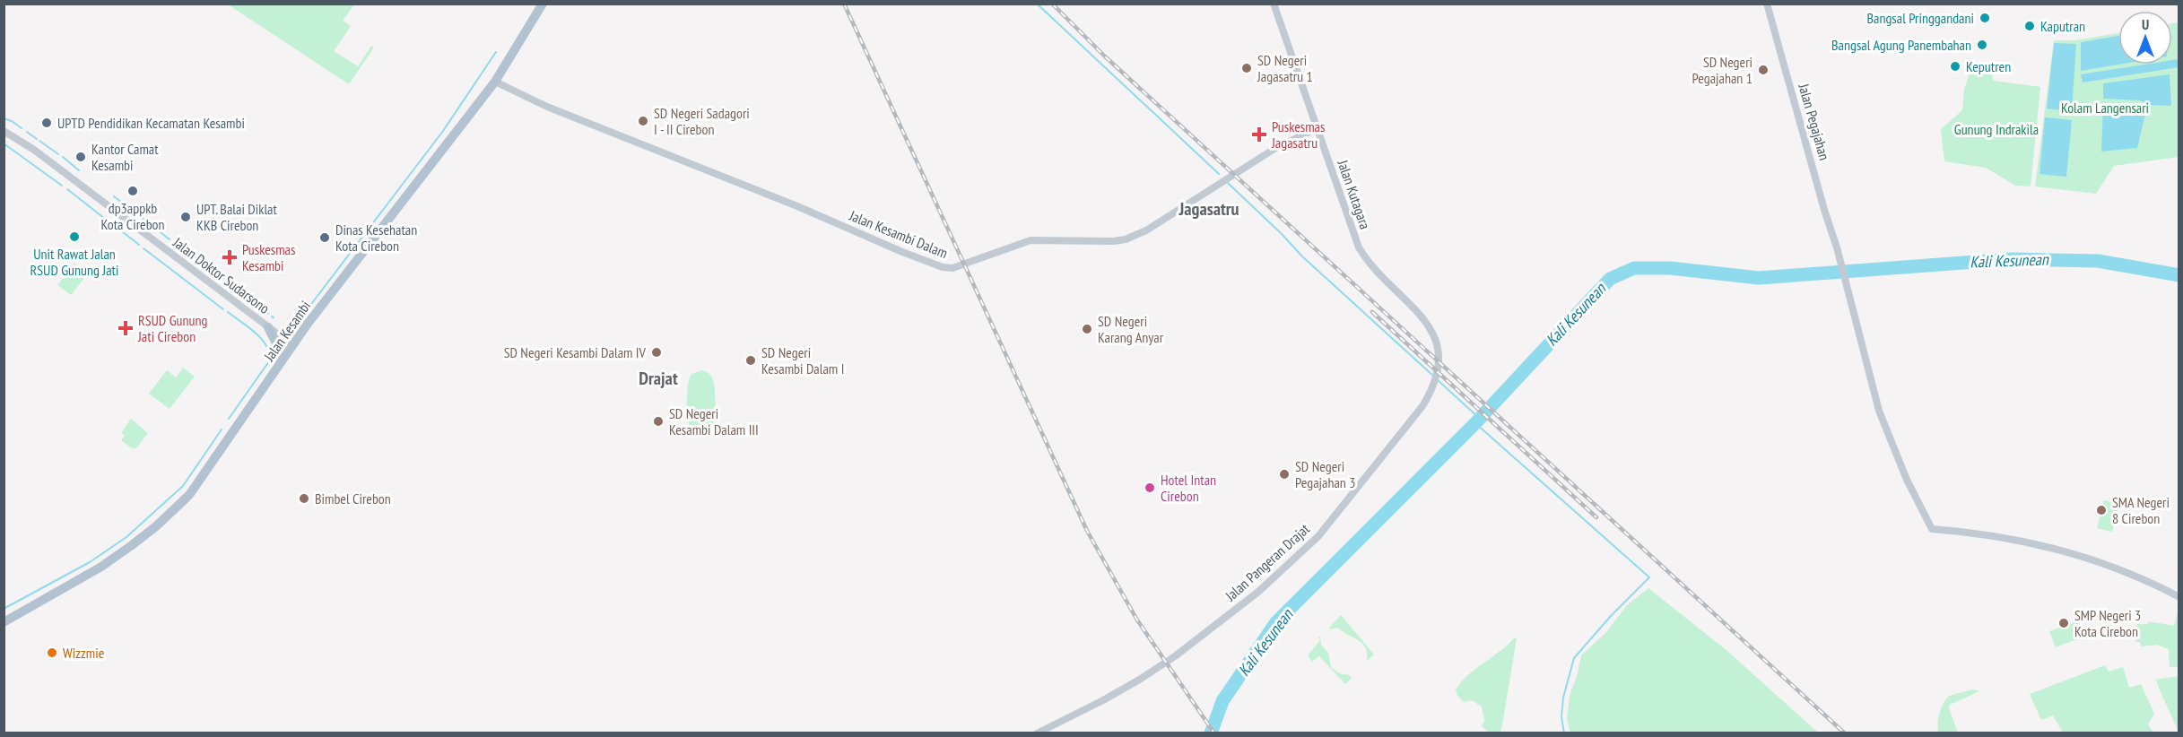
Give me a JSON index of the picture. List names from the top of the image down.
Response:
{
  "streets": {
    "main road": ["Jalan Kesambi"],
    "street": [
      "Jalan Pegajahan",
      "Jalan Kutagara",
      "Jalan Kesambi Dalam",
      "Jalan Doktor Sudarsono",
      "Jalan Pangeran Drajat"
    ]
  },
  "crossings": [
    ["Jalan Kutagara", "Jalan Kesambi Dalam"],
    ["Jalan Kutagara", "Jalan Pangeran Drajat"],
    ["Jalan Kesambi Dalam", "Jalan Kesambi"],
    ["Jalan Doktor Sudarsono", "Jalan Kesambi"]
  ],
  "districts": ["Jagasatru", "Drajat"],
  "water": ["Kali Kesunean"],
  "parks": ["Kolam Langensari", "Gunung Indrakila"],
  "places": {
    "other": [
      "Bangsal Pringgandani",
      "Kaputran",
      "Bangsal Agung Panembahan",
      "Keputren",
      "SD Negeri Jagasatru 1",
      "SD Negeri Pegajahan 1",
      "SD Negeri Sadagori I - II Cirebon",
      "UPTD Pendidikan Kecamatan Kesambi",
      "Kantor Camat Kesambi",
      "dp3appkb Kota Cirebon",
      "UPT. Balai Diklat KKB Cirebon",
      "Unit Rawat Jalan RSUD Gunung Jati",
      "Dinas Kesehatan Kota Cirebon",
      "SD Negeri Karang Anyar",
      "SD Negeri Kesambi Dalam IV",
      "SD Negeri Kesambi Dalam I",
      "SD Negeri Kesambi Dalam III",
      "SD Negeri Pegajahan 3",
      "Hotel Intan Cirebon",
      "Bimbel Cirebon",
      "SMA Negeri 8 Cirebon",
      "SMP Negeri 3 Kota Cirebon",
      "Wizzmie"
    ],
    "health": ["Puskesmas Jagasatru", "Puskesmas Kesambi", "RSUD Gunung Jati Cirebon"]
  },
  "north": "top"
}
